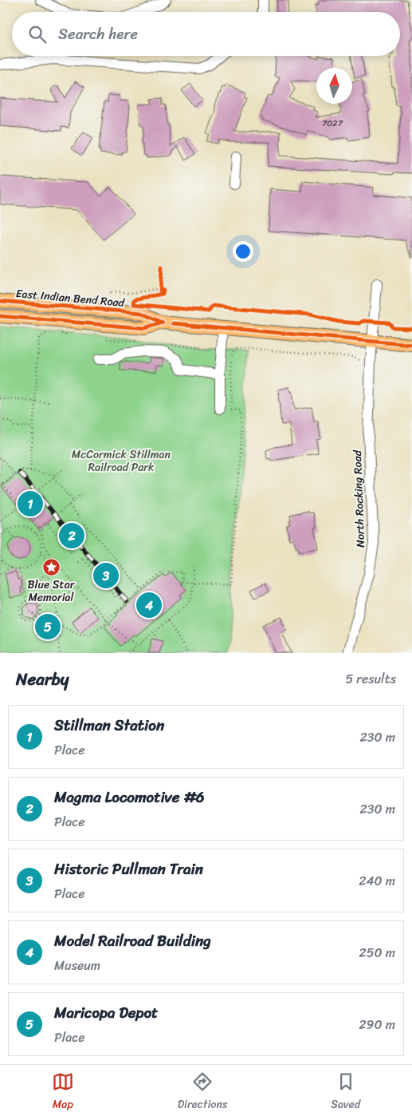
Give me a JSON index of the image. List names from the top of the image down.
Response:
{
  "streets": {
    "main road": ["East Indian Bend Road"],
    "street": ["North Rocking Road"]
  },
  "crossings": [
    ["East Indian Bend Road", "North Rocking Road"]
  ],
  "parks": ["McCormick Stillman Railroad Park"],
  "places": {
    "place": ["Blue Star Memorial"]
  },
  "house_numbers": ["7027"],
  "north": "top",
  "page": {
    "search": "Search here",
    "pins": [
      "1",
      "2",
      "3",
      "4",
      "5"
    ],
    "heading": ["Nearby", "5 results"],
    "list": [
      {
        "mark": "1",
        "name": "Stillman Station",
        "note": "Place",
        "value": "230 m"
      },
      {
        "mark": "2",
        "name": "Magma Locomotive #6",
        "note": "Place",
        "value": "230 m"
      },
      {
        "mark": "3",
        "name": "Historic Pullman Train",
        "note": "Place",
        "value": "240 m"
      },
      {
        "mark": "4",
        "name": "Model Railroad Building",
        "note": "Museum",
        "value": "250 m"
      },
      {
        "mark": "5",
        "name": "Maricopa Depot",
        "note": "Place",
        "value": "290 m"
      }
    ],
    "nav": ["Map", "Directions", "Saved"]
  }
}
